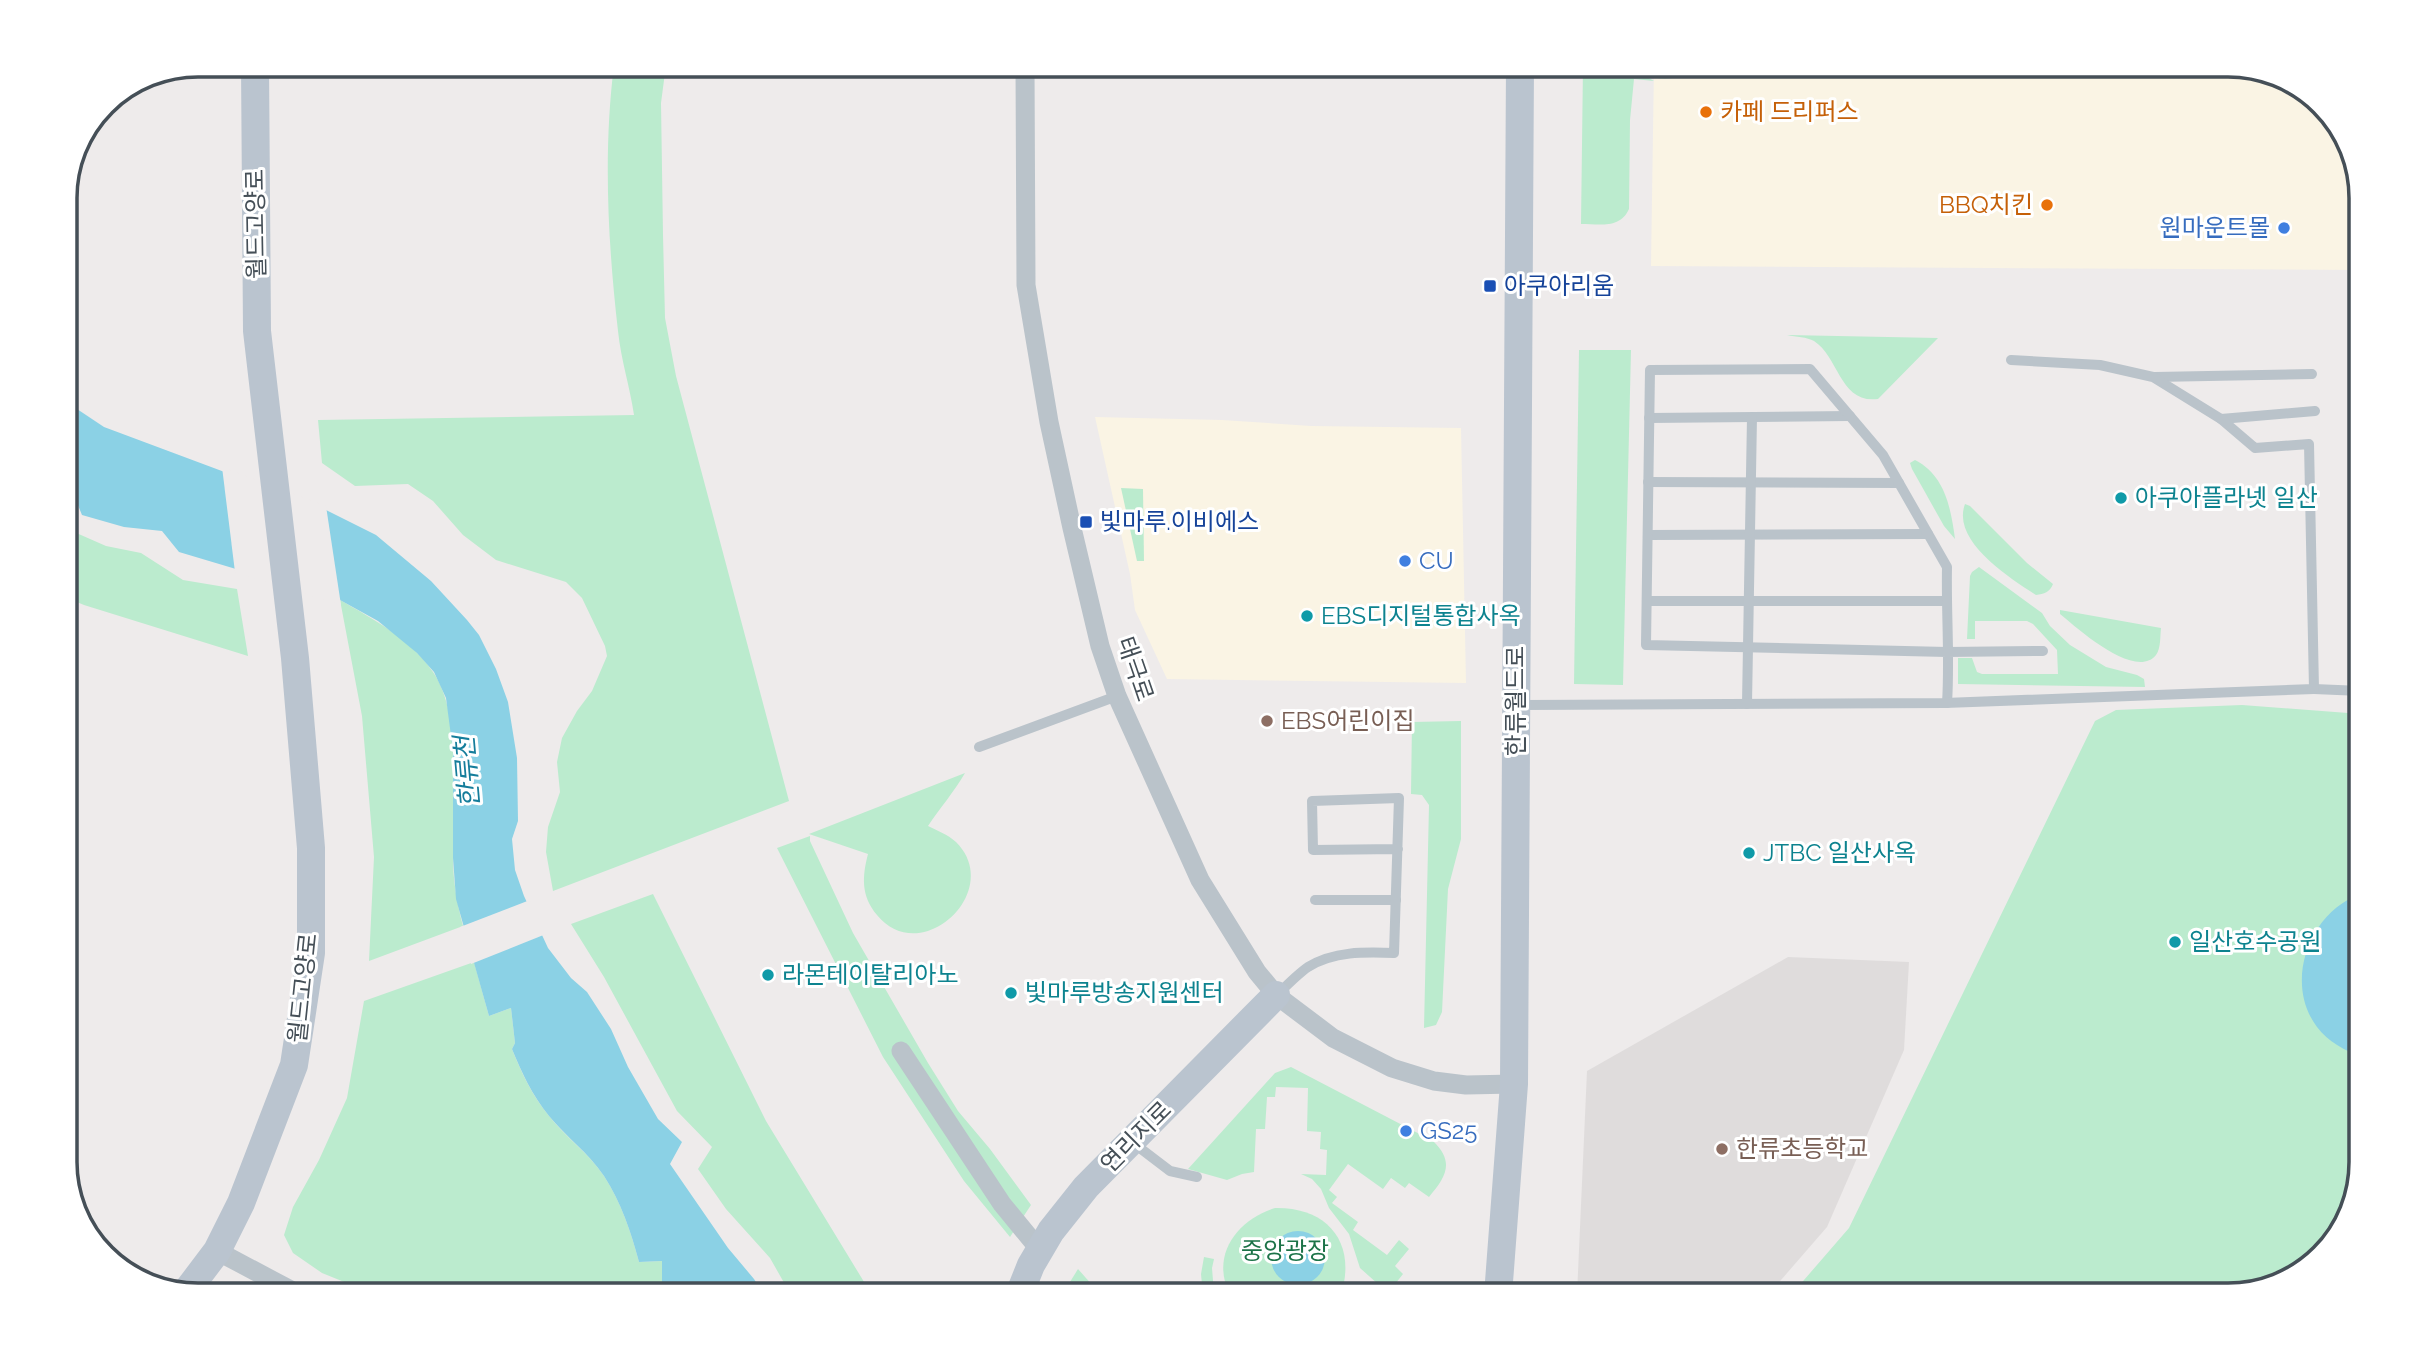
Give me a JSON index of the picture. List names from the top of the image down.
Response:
{
  "streets": {
    "main road": ["월드고양로", "한류월드로", "연리지로"],
    "street": ["태극로"]
  },
  "crossings": [
    ["태극로", "한류월드로"],
    ["태극로", "연리지로"]
  ],
  "water": ["한류천"],
  "parks": ["중앙광장"],
  "places": {
    "other": [
      "카페 드리퍼스",
      "BBQ치킨",
      "원마운트몰",
      "아쿠아플라넷 일산",
      "CU",
      "EBS디지털통합사옥",
      "EBS어린이집",
      "JTBC 일산사옥",
      "일산호수공원",
      "라몬테이탈리아노",
      "빛마루방송지원센터",
      "GS25",
      "한류초등학교"
    ],
    "transit": ["아쿠아리움", "빛마루.이비에스"]
  }
}
